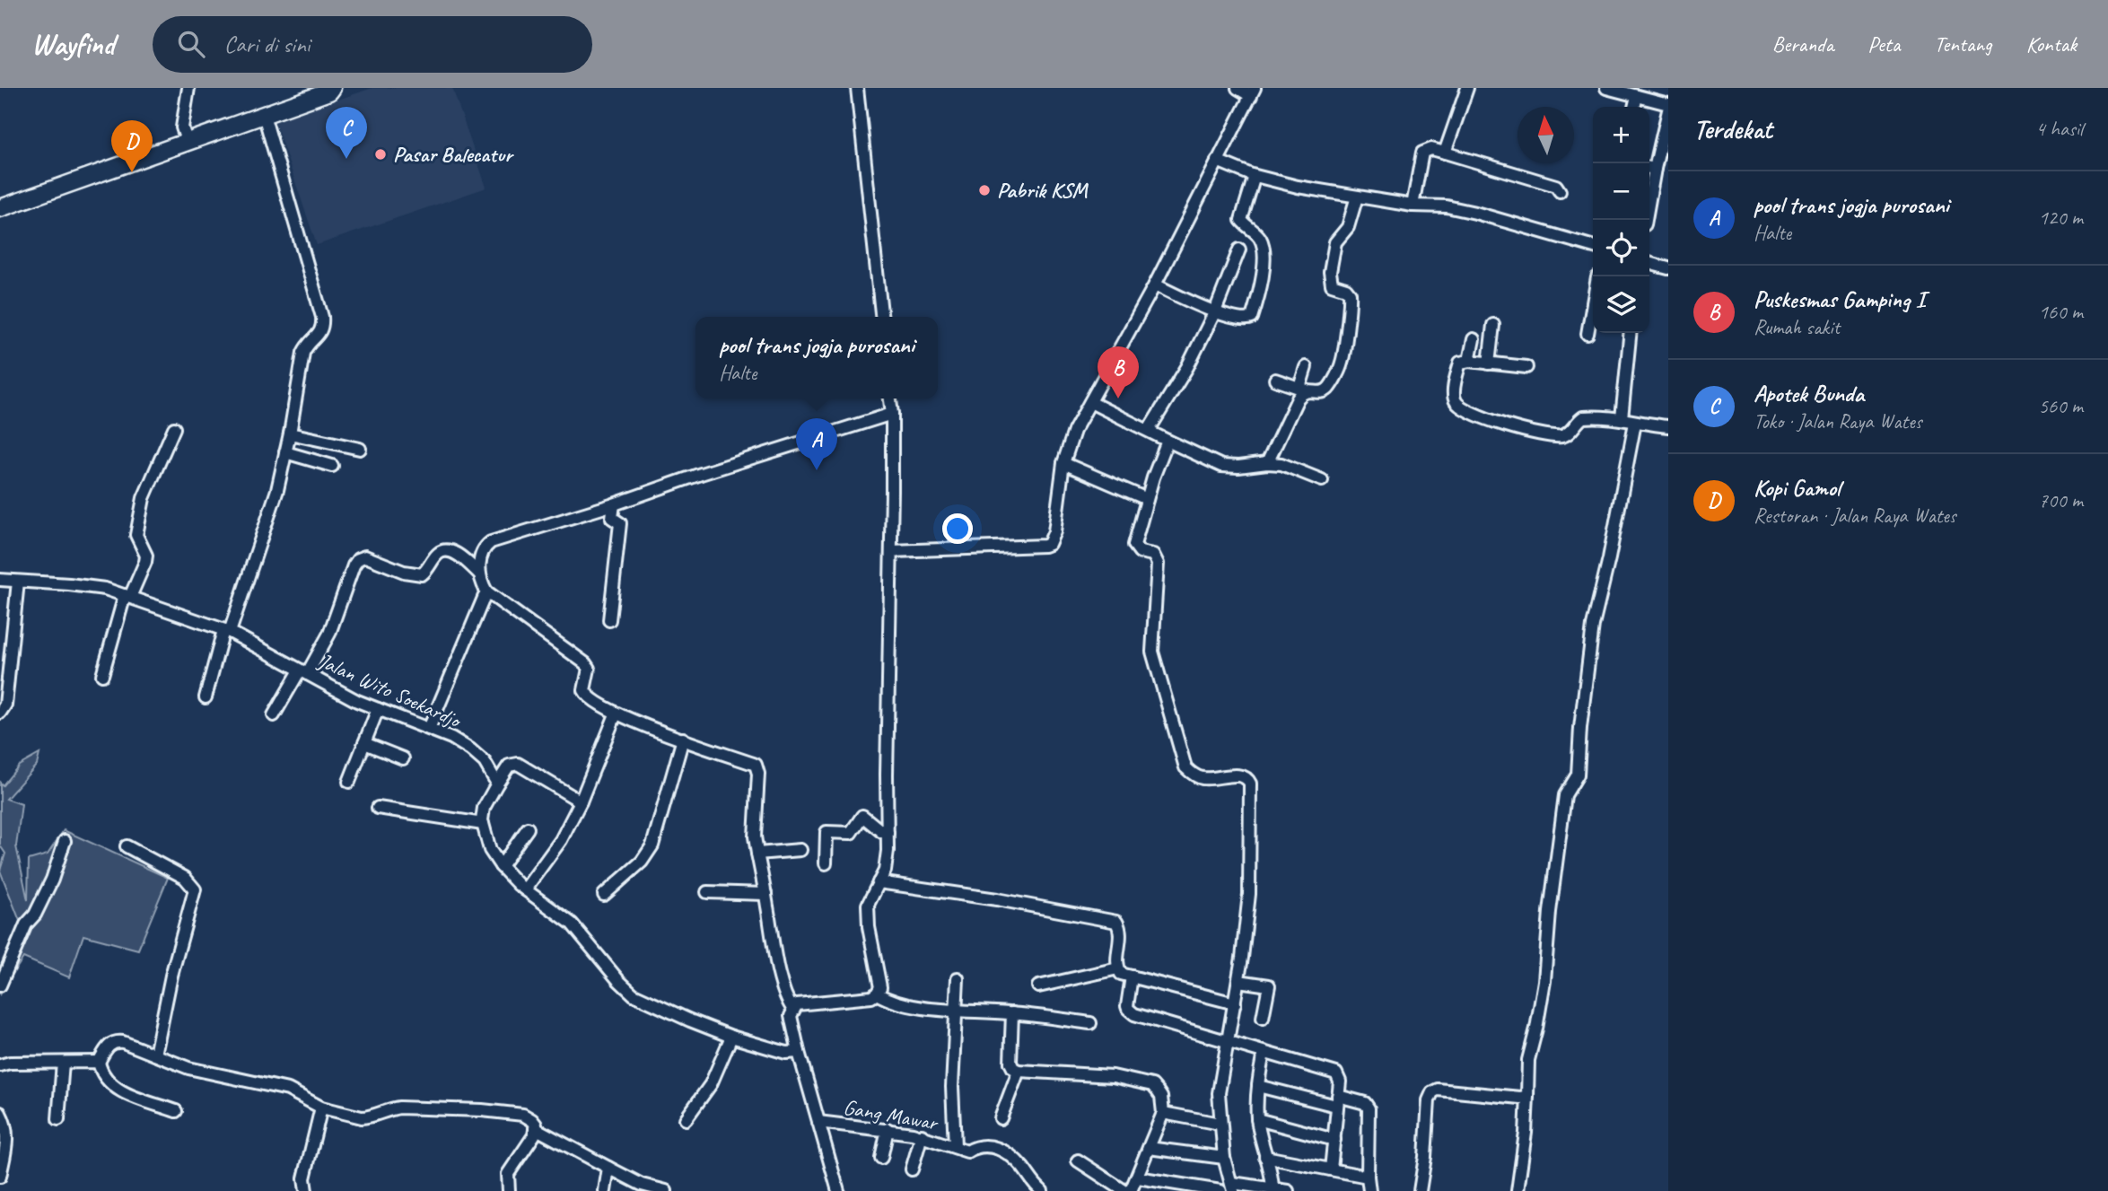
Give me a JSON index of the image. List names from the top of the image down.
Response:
{
  "streets": {
    "street": ["Jalan Wito Soekardjo", "Gang Mawar"]
  },
  "places": ["Pasar Balecatur", "Pabrik KSM"],
  "north": "top",
  "page": {
    "header": "Wayfind",
    "search": "Cari di sini",
    "nav": [
      "Beranda",
      "Peta",
      "Tentang",
      "Kontak"
    ],
    "heading": ["Terdekat", "4 hasil"],
    "map_buttons": ["+", "−"],
    "pins": [
      "C",
      "D",
      "B",
      "A"
    ],
    "list": [
      {
        "mark": "A",
        "name": "pool trans jogja purosani",
        "note": "Halte",
        "value": "120 m"
      },
      {
        "mark": "B",
        "name": "Puskesmas Gamping I",
        "note": "Rumah sakit",
        "value": "160 m"
      },
      {
        "mark": "C",
        "name": "Apotek Bunda",
        "note": "Toko · Jalan Raya Wates",
        "value": "560 m"
      },
      {
        "mark": "D",
        "name": "Kopi Gamol",
        "note": "Restoran · Jalan Raya Wates",
        "value": "700 m"
      }
    ],
    "popup": ["pool trans jogja purosani", "Halte"]
  }
}
